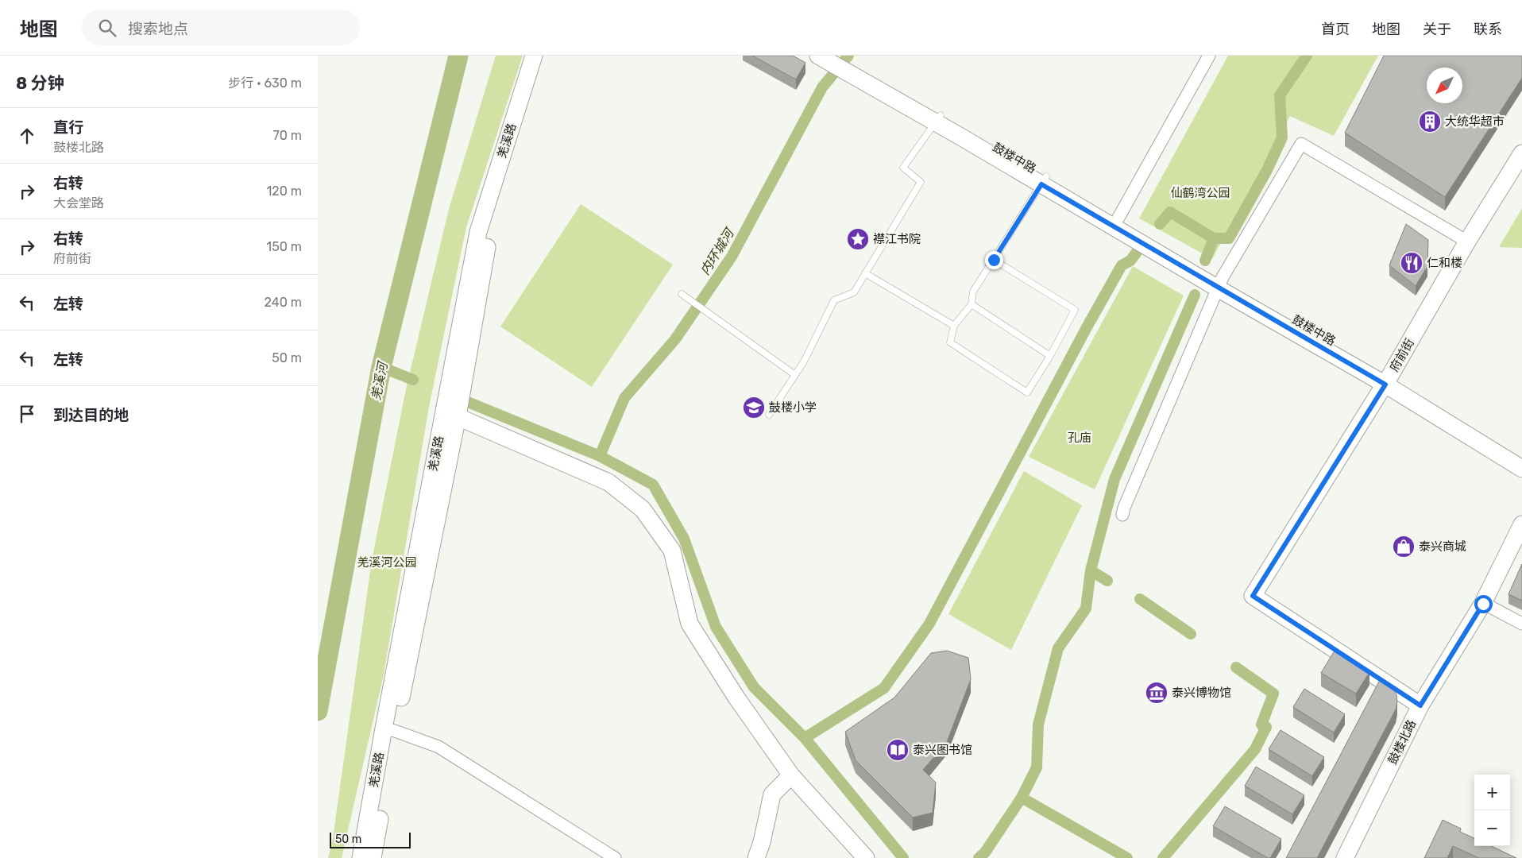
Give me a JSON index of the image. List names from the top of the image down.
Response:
{
  "streets": {
    "street": [
      "羌溪路",
      "鼓楼中路",
      "府前街",
      "鼓楼北路"
    ]
  },
  "crossings": [
    ["鼓楼中路", "府前街"],
    ["府前街", "鼓楼北路"]
  ],
  "water": ["内环城河", "羌溪河"],
  "parks": ["仙鹤湾公园", "孔庙", "羌溪河公园"],
  "places": {
    "building": ["大统华超市"],
    "place": ["襟江书院"],
    "restaurant": ["仁和楼"],
    "school or university": ["鼓楼小学"],
    "shop": ["泰兴商城"],
    "museum": ["泰兴博物馆"],
    "library": ["泰兴图书馆"]
  },
  "scale_bar": "50 m",
  "north": "bottom left",
  "page": {
    "header": "地图",
    "search": "搜索地点",
    "nav": [
      "首页",
      "地图",
      "关于",
      "联系"
    ],
    "heading": ["8 分钟", "步行 · 630 m"],
    "list": [
      ["直行", "鼓楼北路", "70 m"],
      ["右转", "大会堂路", "120 m"],
      ["右转", "府前街", "150 m"],
      ["左转", "240 m"],
      ["左转", "50 m"],
      "到达目的地"
    ],
    "map_buttons": ["+", "−"],
    "scale": "50 m"
  }
}
